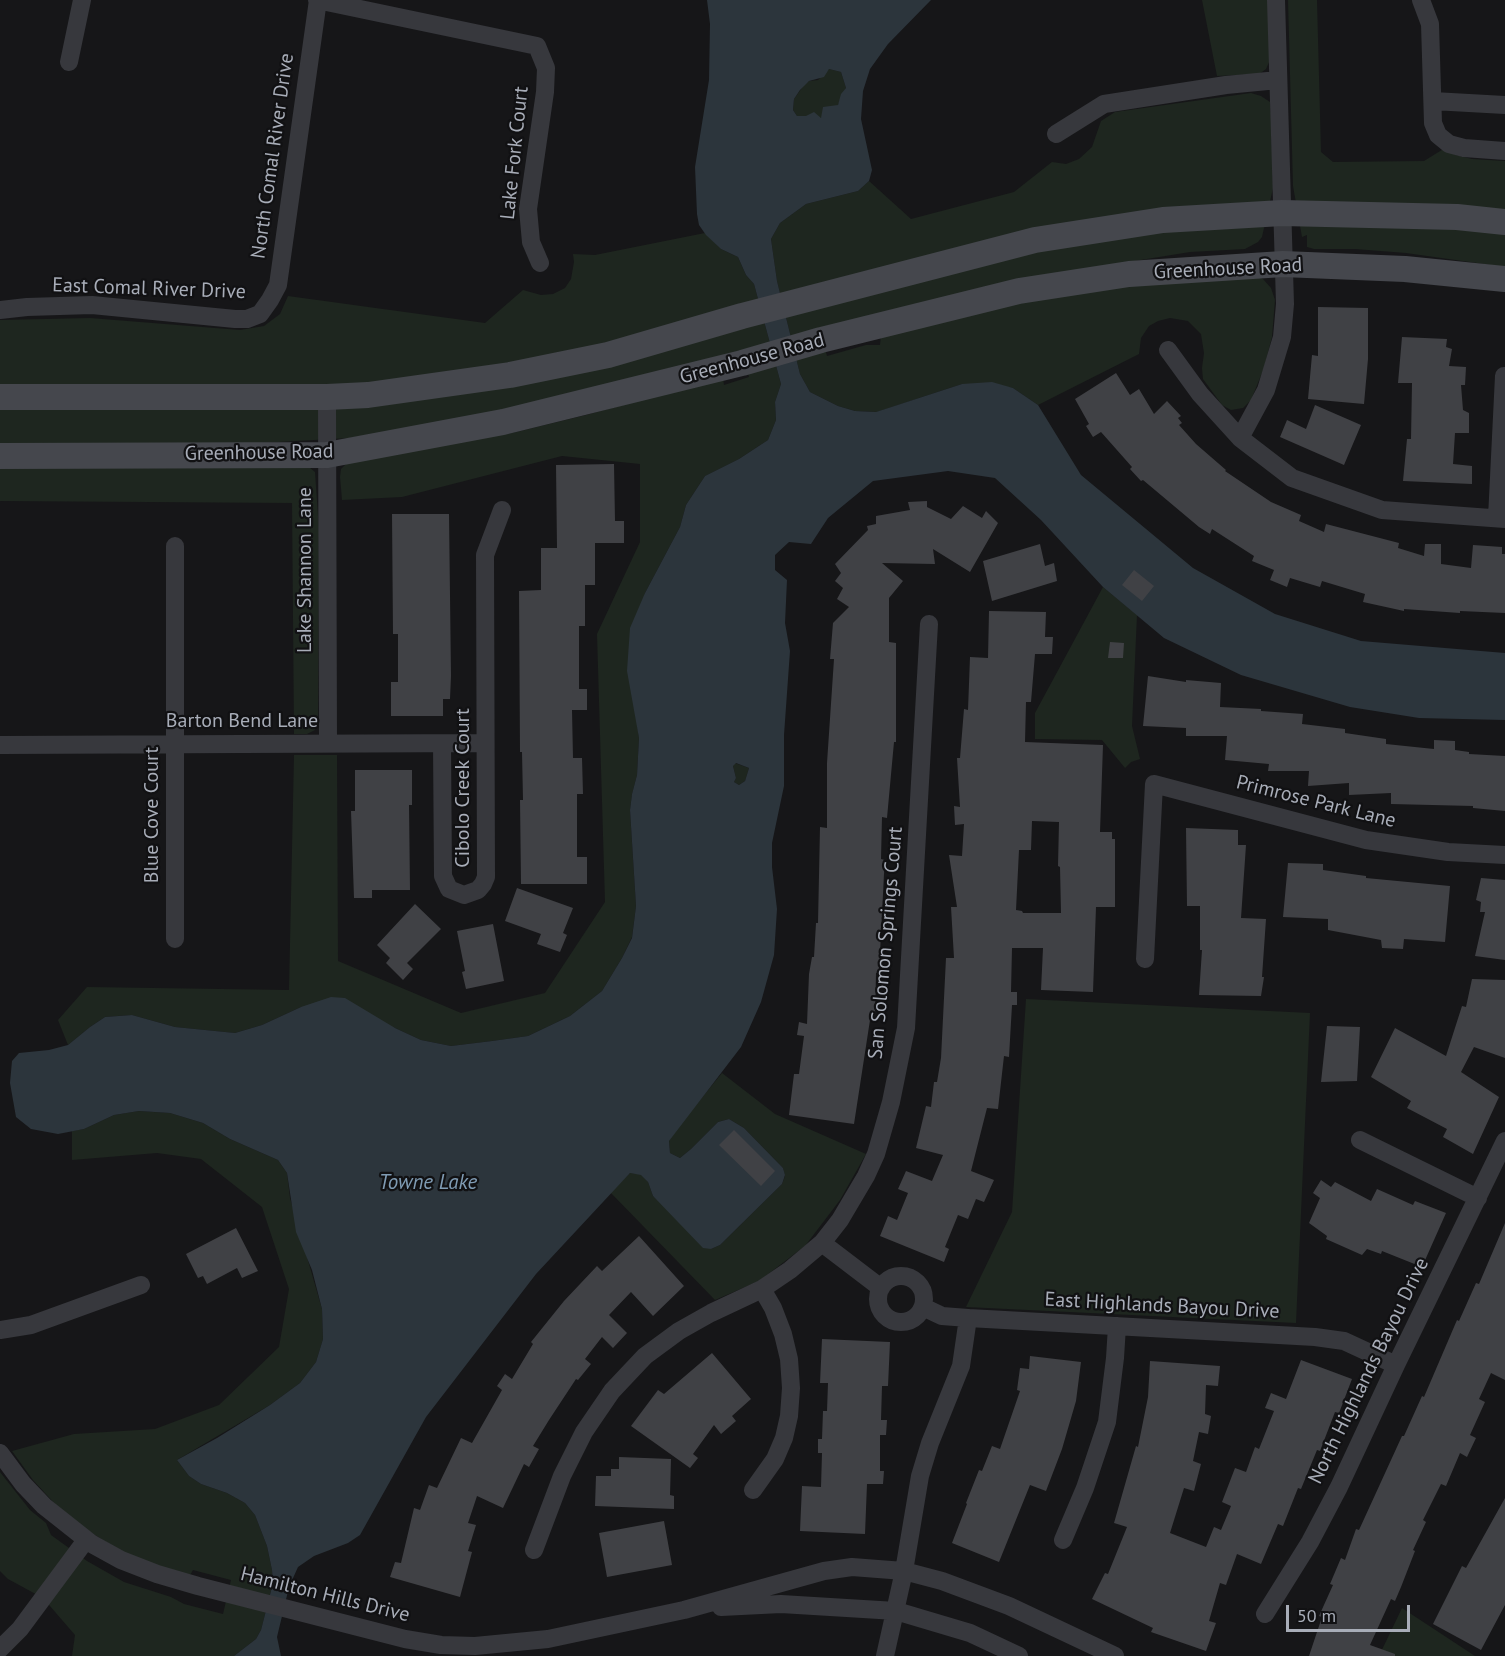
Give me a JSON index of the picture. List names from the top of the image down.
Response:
{
  "streets": {
    "main road": ["Greenhouse Road"],
    "street": [
      "Lake Fork Court",
      "North Comal River Drive",
      "East Comal River Drive",
      "Lake Shannon Lane",
      "Barton Bend Lane",
      "Cibolo Creek Court",
      "Primrose Park Lane",
      "Blue Cove Court",
      "San Solomon Springs Court",
      "East Highlands Bayou Drive",
      "North Highlands Bayou Drive",
      "Hamilton Hills Drive"
    ]
  },
  "crossings": [
    ["Lake Fork Court", "North Comal River Drive"],
    ["North Comal River Drive", "East Comal River Drive"],
    ["Greenhouse Road", "Lake Shannon Lane"],
    ["Lake Shannon Lane", "Barton Bend Lane"],
    ["Barton Bend Lane", "Cibolo Creek Court"],
    ["Barton Bend Lane", "Blue Cove Court"],
    ["East Highlands Bayou Drive", "North Highlands Bayou Drive"]
  ],
  "water": ["Towne Lake"],
  "scale_bar": "50 m"
}
